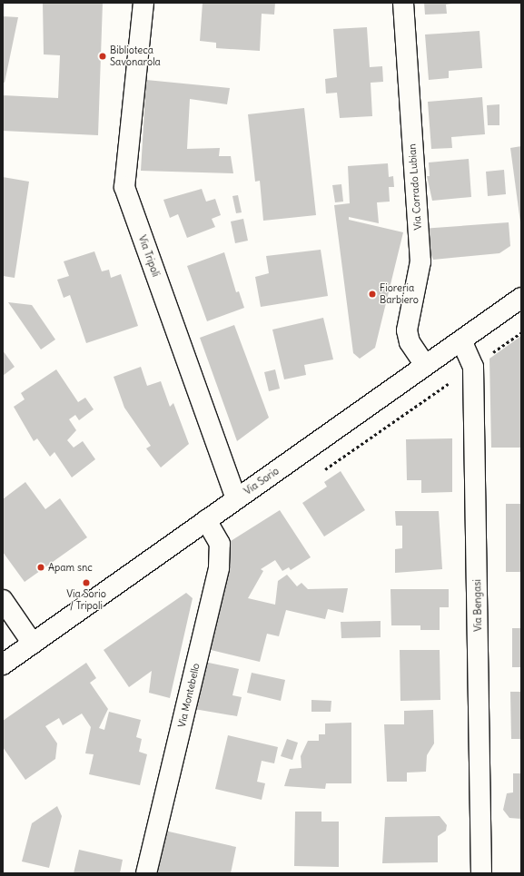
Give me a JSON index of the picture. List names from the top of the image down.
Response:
{
  "streets": {
    "street": [
      "Via Corrado Lubian",
      "Via Tripoli",
      "Via Sorio",
      "Via Bengasi",
      "Via Montebello"
    ]
  },
  "crossings": [
    ["Via Corrado Lubian", "Via Sorio"],
    ["Via Tripoli", "Via Sorio"],
    ["Via Sorio", "Via Bengasi"],
    ["Via Sorio", "Via Montebello"]
  ],
  "places": [
    "Biblioteca Savonarola",
    "Fioreria Barbiero",
    "Apam snc",
    "Via Sorio / Tripoli"
  ]
}
